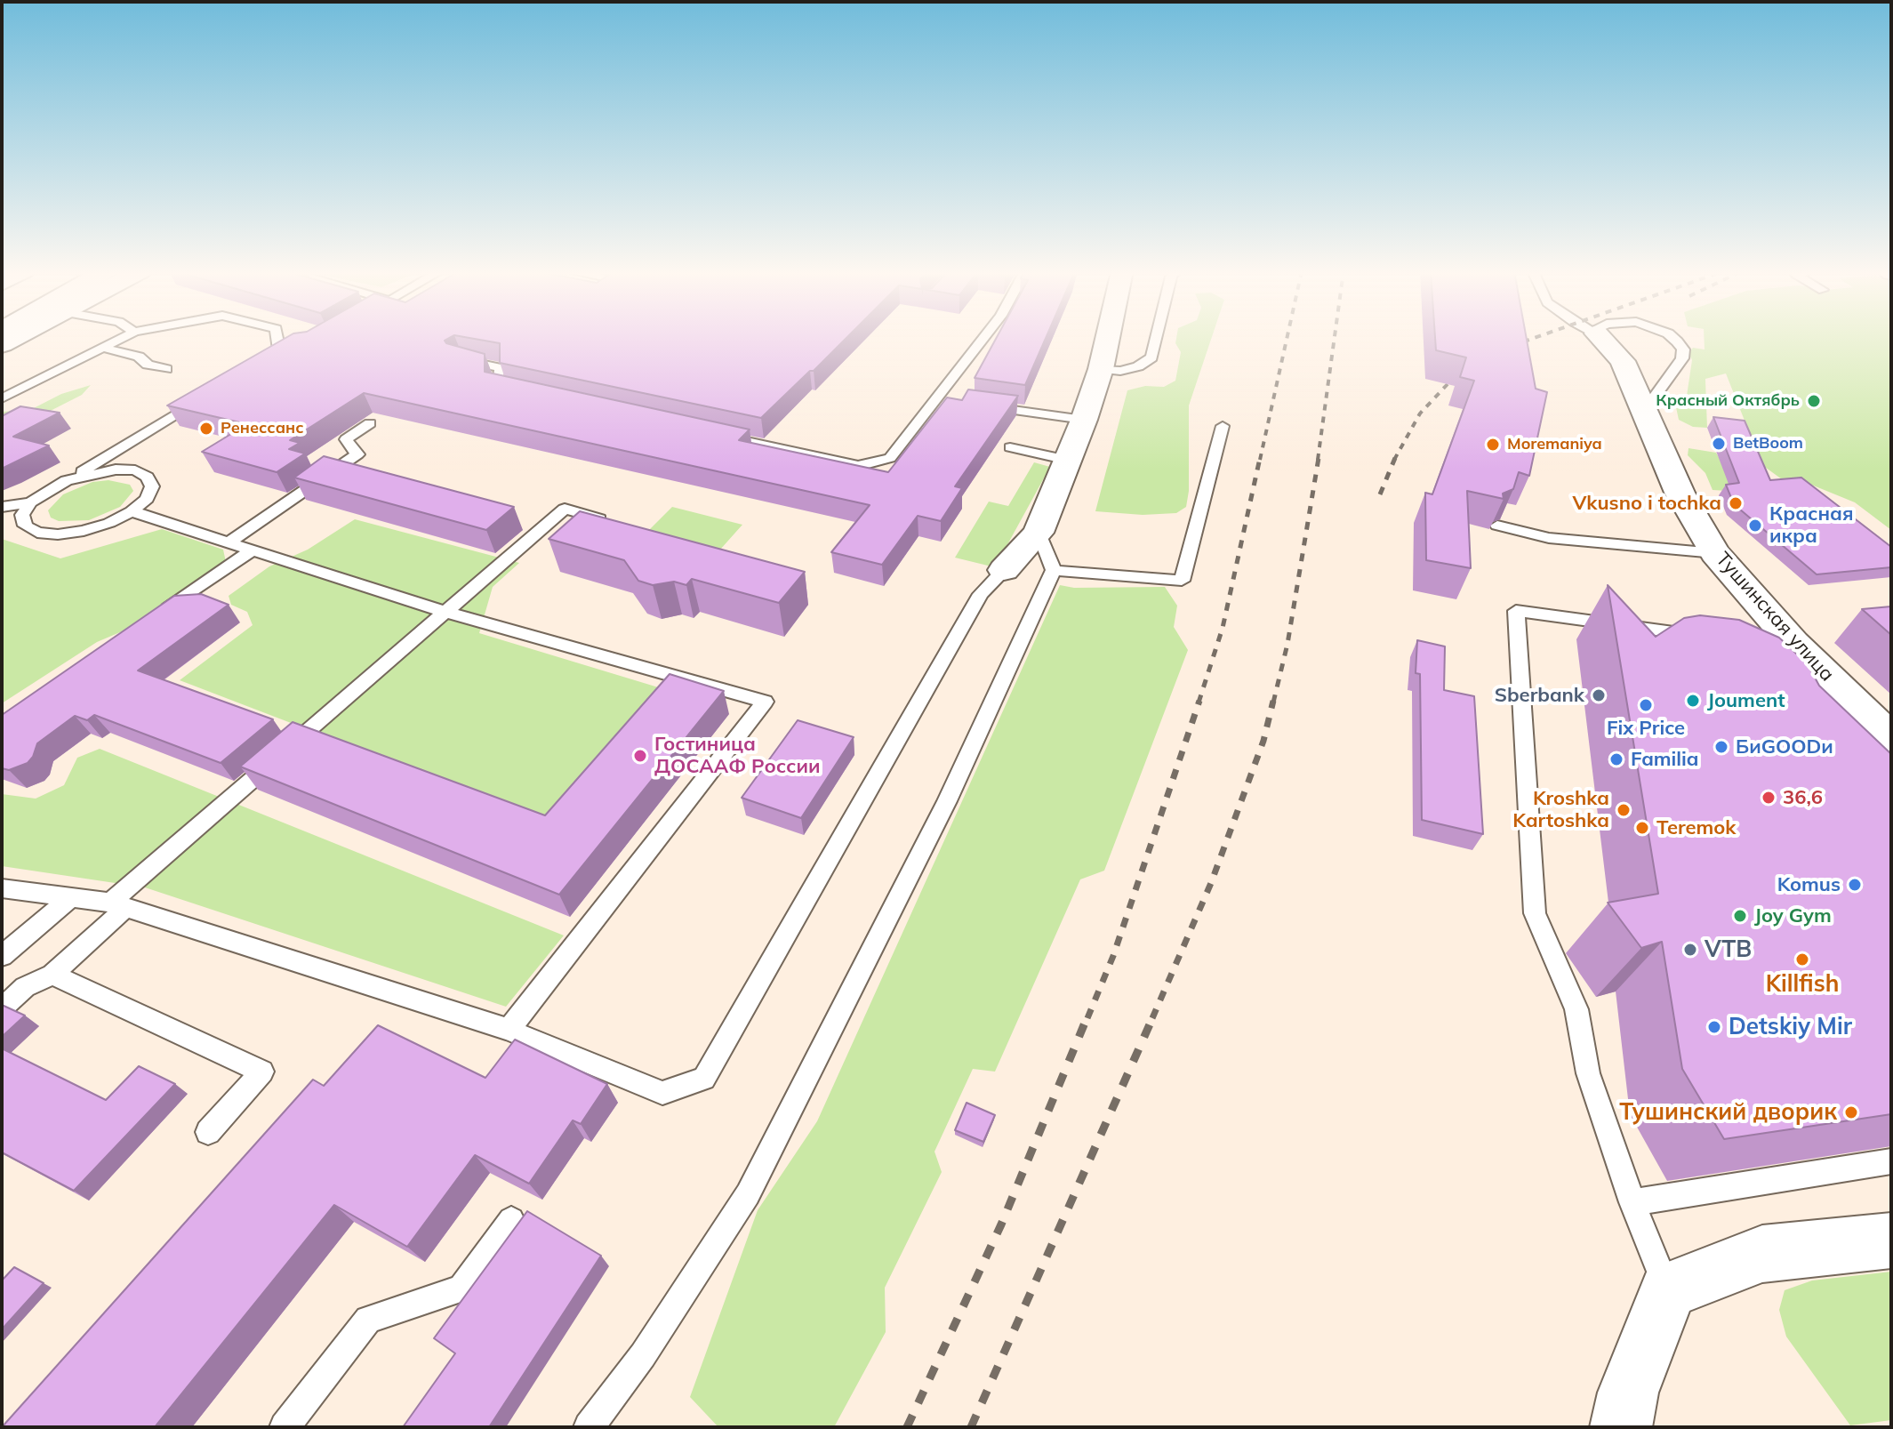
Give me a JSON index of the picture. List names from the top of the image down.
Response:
{
  "streets": {
    "street": ["Тушинская улица"]
  },
  "places": [
    "Красный Октябрь",
    "Ренессанс",
    "BetBoom",
    "Moremaniya",
    "Vkusno i tochka",
    "Красная икра",
    "Sberbank",
    "Joument",
    "Fix Price",
    "БиGOODи",
    "Гостиница ДОСААФ России",
    "Familia",
    "36,6",
    "Kroshka Kartoshka",
    "Teremok",
    "Komus",
    "Joy Gym",
    "VTB",
    "Killfish",
    "Detskiy Mir",
    "Тушинский дворик"
  ]
}
